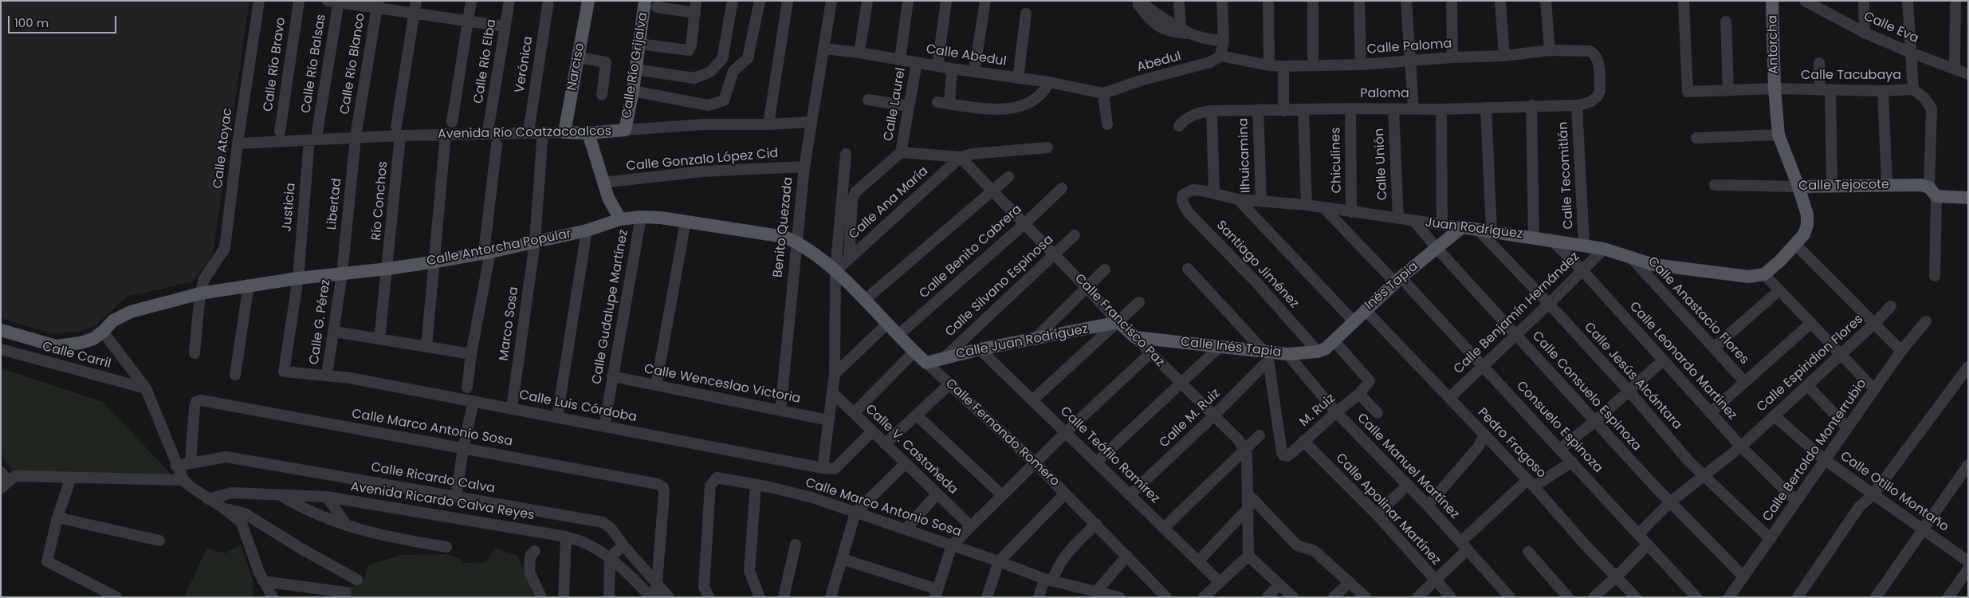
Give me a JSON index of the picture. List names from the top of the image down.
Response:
{
  "streets": {
    "main road": [
      "Antorcha",
      "Calle Río Grijalva",
      "Narciso",
      "Avenida Río Coatzacoalcos",
      "Calle Tejocote",
      "Juan Rodríguez",
      "Calle Antorcha Popular",
      "Inés Tapia",
      "Calle Francisco Paz",
      "Calle Juan Rodríguez",
      "Calle Inés Tapia",
      "Calle Fernando Romero"
    ],
    "street": [
      "Calle Eva",
      "Calle Paloma",
      "Calle Abedul",
      "Calle Río Elba",
      "Abedul",
      "Calle Río Balsas",
      "Calle Río Blanco",
      "Calle Río Bravo",
      "Verónica",
      "Calle Tacubaya",
      "Paloma",
      "Calle Laurel",
      "Calle Atoyac",
      "Ilhuicamina",
      "Calle Gonzalo López Cid",
      "Chiculines",
      "Calle Unión",
      "Calle Tecomitlán",
      "Río Conchos",
      "Calle Ana María",
      "Libertad",
      "Justicia",
      "Benito Quezada",
      "Calle Benito Cabrera",
      "Santiago Jiménez",
      "Calle Silvano Espinosa",
      "Calle Gudalupe Martínez",
      "Calle Anastacio Flores",
      "Calle Benjamín Hernández",
      "Calle G. Pérez",
      "Marco Sosa",
      "Calle Carril",
      "Calle Leonardo Martínez",
      "Calle Espiridion Flores",
      "Calle Jesús Alcántara",
      "Calle Wenceslao Victoria",
      "Calle Consuelo Espinoza",
      "Calle Luis Córdoba",
      "M. Ruiz",
      "Calle M. Ruiz",
      "Consuelo Espinoza",
      "Calle Marco Antonio Sosa",
      "Pedro Fragoso",
      "Calle V. Castañeda",
      "Calle Bertoldo Monterrubio",
      "Calle Teófilo Ramírez",
      "Calle Manuel Martínez",
      "Calle Ricardo Calva",
      "Calle Otilio Montaño",
      "Avenida Ricardo Calva Reyes",
      "Calle Apolinar Martínez"
    ]
  },
  "crossings": [
    ["Antorcha", "Calle Tacubaya"],
    ["Antorcha", "Calle Tejocote"],
    ["Antorcha", "Juan Rodríguez"],
    ["Calle Paloma", "Abedul"],
    ["Calle Paloma", "Paloma"],
    ["Calle Abedul", "Abedul"],
    ["Calle Abedul", "Calle Laurel"],
    ["Calle Abedul", "Benito Quezada"],
    ["Calle Río Blanco", "Avenida Río Coatzacoalcos"],
    ["Calle Río Blanco", "Libertad"],
    ["Verónica", "Avenida Río Coatzacoalcos"],
    ["Calle Río Grijalva", "Avenida Río Coatzacoalcos"],
    ["Narciso", "Avenida Río Coatzacoalcos"],
    ["Paloma", "Ilhuicamina"],
    ["Paloma", "Chiculines"],
    ["Paloma", "Calle Unión"],
    ["Paloma", "Calle Tecomitlán"],
    ["Avenida Río Coatzacoalcos", "Calle Atoyac"],
    ["Avenida Río Coatzacoalcos", "Río Conchos"],
    ["Avenida Río Coatzacoalcos", "Libertad"],
    ["Avenida Río Coatzacoalcos", "Justicia"],
    ["Avenida Río Coatzacoalcos", "Benito Quezada"],
    ["Calle Atoyac", "Calle Antorcha Popular"],
    ["Ilhuicamina", "Juan Rodríguez"],
    ["Calle Gonzalo López Cid", "Benito Quezada"],
    ["Chiculines", "Juan Rodríguez"],
    ["Calle Unión", "Juan Rodríguez"],
    ["Calle Tecomitlán", "Juan Rodríguez"],
    ["Río Conchos", "Calle Antorcha Popular"],
    ["Calle Ana María", "Calle Antorcha Popular"],
    ["Calle Ana María", "Calle Francisco Paz"],
    ["Calle Ana María", "Calle Fernando Romero"],
    ["Libertad", "Calle Antorcha Popular"],
    ["Libertad", "Calle G. Pérez"],
    ["Justicia", "Calle Antorcha Popular"],
    ["Justicia", "Calle Luis Córdoba"],
    ["Benito Quezada", "Calle Antorcha Popular"],
    ["Benito Quezada", "Calle Wenceslao Victoria"],
    ["Juan Rodríguez", "Santiago Jiménez"],
    ["Juan Rodríguez", "Inés Tapia"],
    ["Juan Rodríguez", "Calle Anastacio Flores"],
    ["Juan Rodríguez", "Calle Benjamín Hernández"],
    ["Juan Rodríguez", "Calle Leonardo Martínez"],
    ["Juan Rodríguez", "Calle Jesús Alcántara"],
    ["Juan Rodríguez", "Calle Consuelo Espinoza"],
    ["Juan Rodríguez", "Consuelo Espinoza"],
    ["Calle Antorcha Popular", "Calle Gudalupe Martínez"],
    ["Calle Antorcha Popular", "Calle G. Pérez"],
    ["Calle Antorcha Popular", "Marco Sosa"],
    ["Calle Antorcha Popular", "Calle Fernando Romero"],
    ["Calle Benito Cabrera", "Calle Francisco Paz"],
    ["Calle Benito Cabrera", "Calle Fernando Romero"],
    ["Santiago Jiménez", "Inés Tapia"],
    ["Santiago Jiménez", "Calle Inés Tapia"],
    ["Santiago Jiménez", "M. Ruiz"],
    ["Calle Silvano Espinosa", "Calle Francisco Paz"],
    ["Calle Silvano Espinosa", "Calle Juan Rodríguez"],
    ["Inés Tapia", "Calle Inés Tapia"],
    ["Inés Tapia", "Calle Consuelo Espinoza"],
    ["Inés Tapia", "Consuelo Espinoza"],
    ["Inés Tapia", "Pedro Fragoso"],
    ["Calle Gudalupe Martínez", "Calle Wenceslao Victoria"],
    ["Calle Gudalupe Martínez", "Calle Luis Córdoba"],
    ["Calle Anastacio Flores", "Calle Leonardo Martínez"],
    ["Calle Benjamín Hernández", "Calle Leonardo Martínez"],
    ["Calle Benjamín Hernández", "Calle Jesús Alcántara"],
    ["Calle Benjamín Hernández", "Calle Consuelo Espinoza"],
    ["Calle Benjamín Hernández", "Consuelo Espinoza"],
    ["Calle Benjamín Hernández", "Pedro Fragoso"],
    ["Calle Francisco Paz", "Calle Juan Rodríguez"],
    ["Calle Francisco Paz", "Calle Inés Tapia"],
    ["Calle Francisco Paz", "Calle M. Ruiz"],
    ["Calle G. Pérez", "Calle Luis Córdoba"],
    ["Marco Sosa", "Calle Luis Córdoba"],
    ["Calle Juan Rodríguez", "Calle Fernando Romero"],
    ["Calle Juan Rodríguez", "Calle Teófilo Ramírez"],
    ["Calle Inés Tapia", "M. Ruiz"],
    ["Calle Inés Tapia", "Calle M. Ruiz"],
    ["Calle Inés Tapia", "Calle Manuel Martínez"],
    ["Calle Leonardo Martínez", "Calle Espiridion Flores"],
    ["Calle Leonardo Martínez", "Calle Bertoldo Monterrubio"],
    ["Calle Espiridion Flores", "Calle Jesús Alcántara"],
    ["Calle Espiridion Flores", "Calle Consuelo Espinoza"],
    ["Calle Espiridion Flores", "Consuelo Espinoza"],
    ["Calle Jesús Alcántara", "Calle Bertoldo Monterrubio"],
    ["Calle Consuelo Espinoza", "Calle Bertoldo Monterrubio"],
    ["M. Ruiz", "Calle M. Ruiz"],
    ["M. Ruiz", "Calle Manuel Martínez"],
    ["M. Ruiz", "Calle Apolinar Martínez"],
    ["Calle M. Ruiz", "Calle Teófilo Ramírez"],
    ["Calle Marco Antonio Sosa", "Calle Ricardo Calva"],
    ["Calle Bertoldo Monterrubio", "Calle Otilio Montaño"]
  ],
  "scale_bar": "100 m"
}
